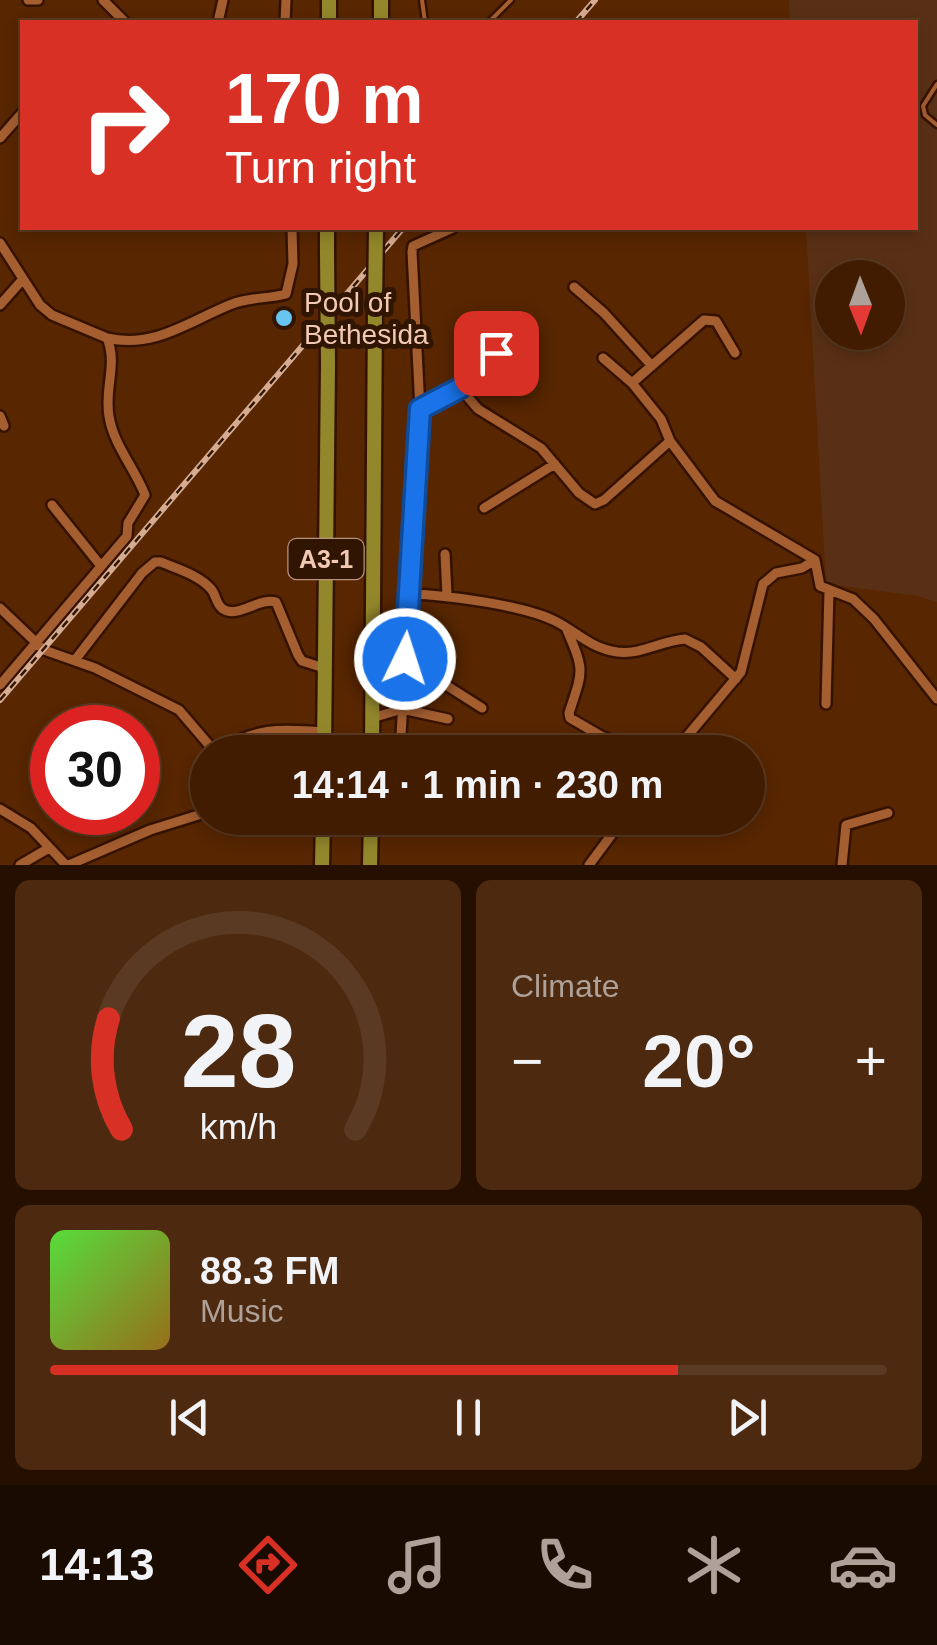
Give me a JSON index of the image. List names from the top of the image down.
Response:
{
  "streets": {
    "highway": ["A3-1"]
  },
  "places": ["Pool of Bethesida"],
  "north": "bottom",
  "page": {
    "turn": ["170 m", "Turn right"],
    "limit": "30",
    "trip": "14:14 · 1 min · 230 m",
    "tile": "Climate",
    "heat": ["−", "20°", "+"],
    "song": ["88.3 FM", "Music"],
    "tabs": "14:13",
    "gauge": ["28", "km/h"]
  }
}
